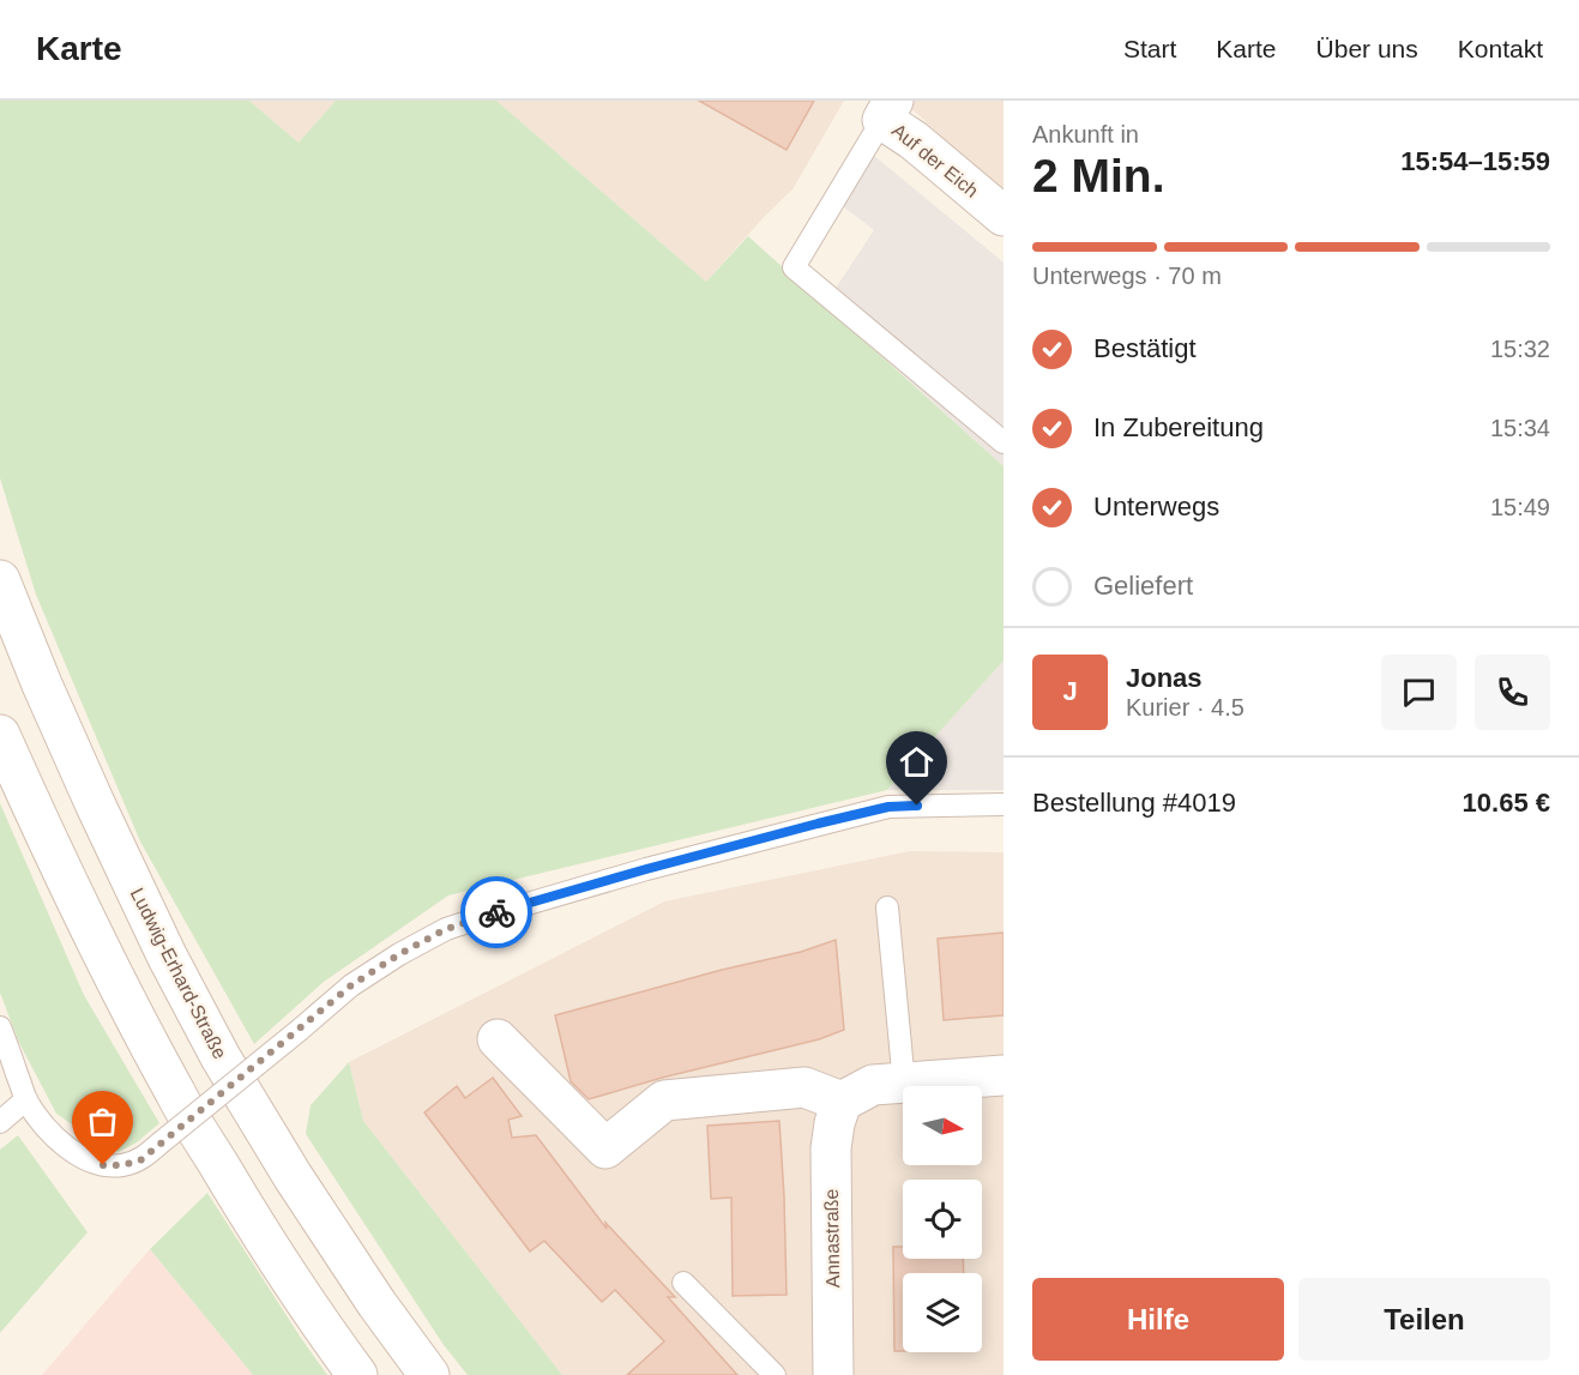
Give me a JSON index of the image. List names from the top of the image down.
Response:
{
  "streets": {
    "main road": ["Auf der Eich", "Ludwig-Erhard-Straße", "Annastraße"]
  },
  "north": "right",
  "page": {
    "header": "Karte",
    "nav": [
      "Start",
      "Karte",
      "Über uns",
      "Kontakt"
    ],
    "heading": ["2 Min.", "Ankunft in", "15:54–15:59"],
    "panel": [
      "Jonas",
      "Kurier · 4.5",
      "Bestellung #4019",
      "10.65 €"
    ],
    "bar": "Unterwegs · 70 m",
    "list": [
      ["Bestätigt", "15:32"],
      ["In Zubereitung", "15:34"],
      ["Unterwegs", "15:49"],
      "Geliefert"
    ],
    "round": "J",
    "buttons": ["Hilfe", "Teilen"]
  }
}
